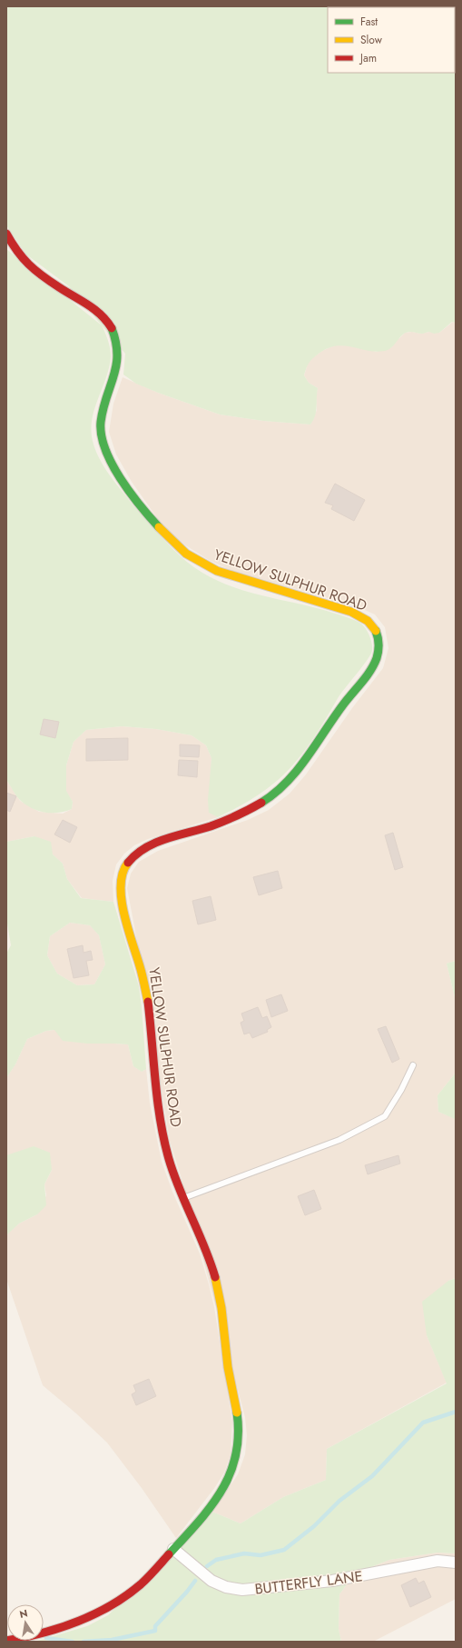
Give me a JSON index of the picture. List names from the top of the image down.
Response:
{
  "streets": {
    "street": ["YELLOW SULPHUR ROAD", "BUTTERFLY LANE"]
  },
  "crossings": [
    ["YELLOW SULPHUR ROAD", "BUTTERFLY LANE"]
  ],
  "legend": ["Fast", "Slow", "Jam"],
  "north": "top"
}
